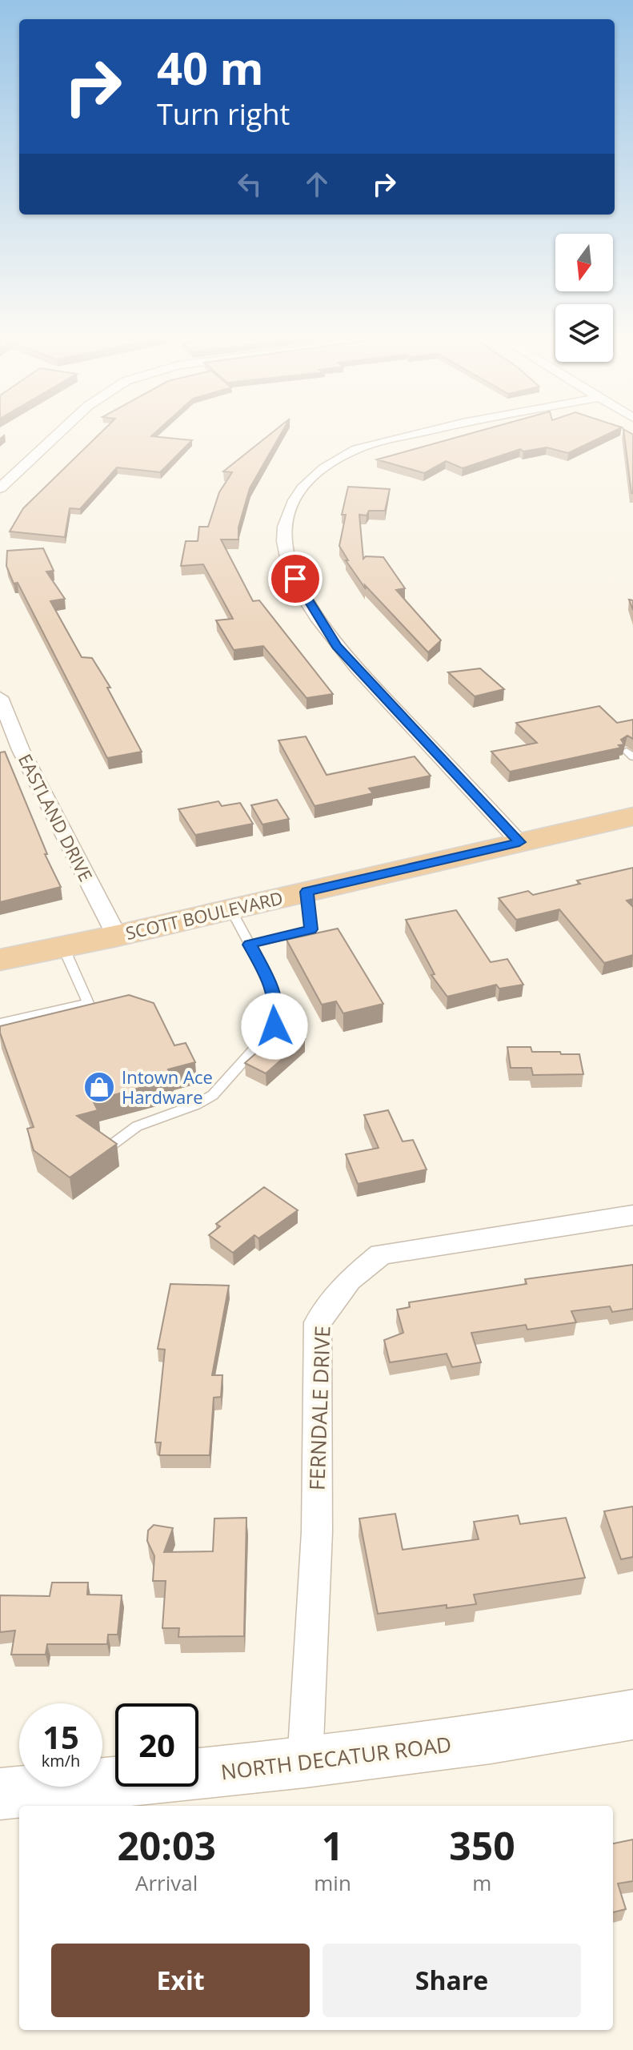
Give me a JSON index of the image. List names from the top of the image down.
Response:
{
  "streets": {
    "highway": ["SCOTT BOULEVARD"],
    "main road": ["NORTH DECATUR ROAD"],
    "street": ["EASTLAND DRIVE", "FERNDALE DRIVE"]
  },
  "crossings": [
    ["EASTLAND DRIVE", "SCOTT BOULEVARD"],
    ["FERNDALE DRIVE", "NORTH DECATUR ROAD"]
  ],
  "places": {
    "shop": ["Intown Ace Hardware"]
  },
  "north": "bottom",
  "page": {
    "turn": ["40 m", "Turn right"],
    "speed": "15 km/h",
    "limit": "20",
    "eta": [
      "20:03",
      "Arrival",
      "1",
      "min",
      "350",
      "m"
    ],
    "buttons": ["Exit", "Share"]
  }
}
